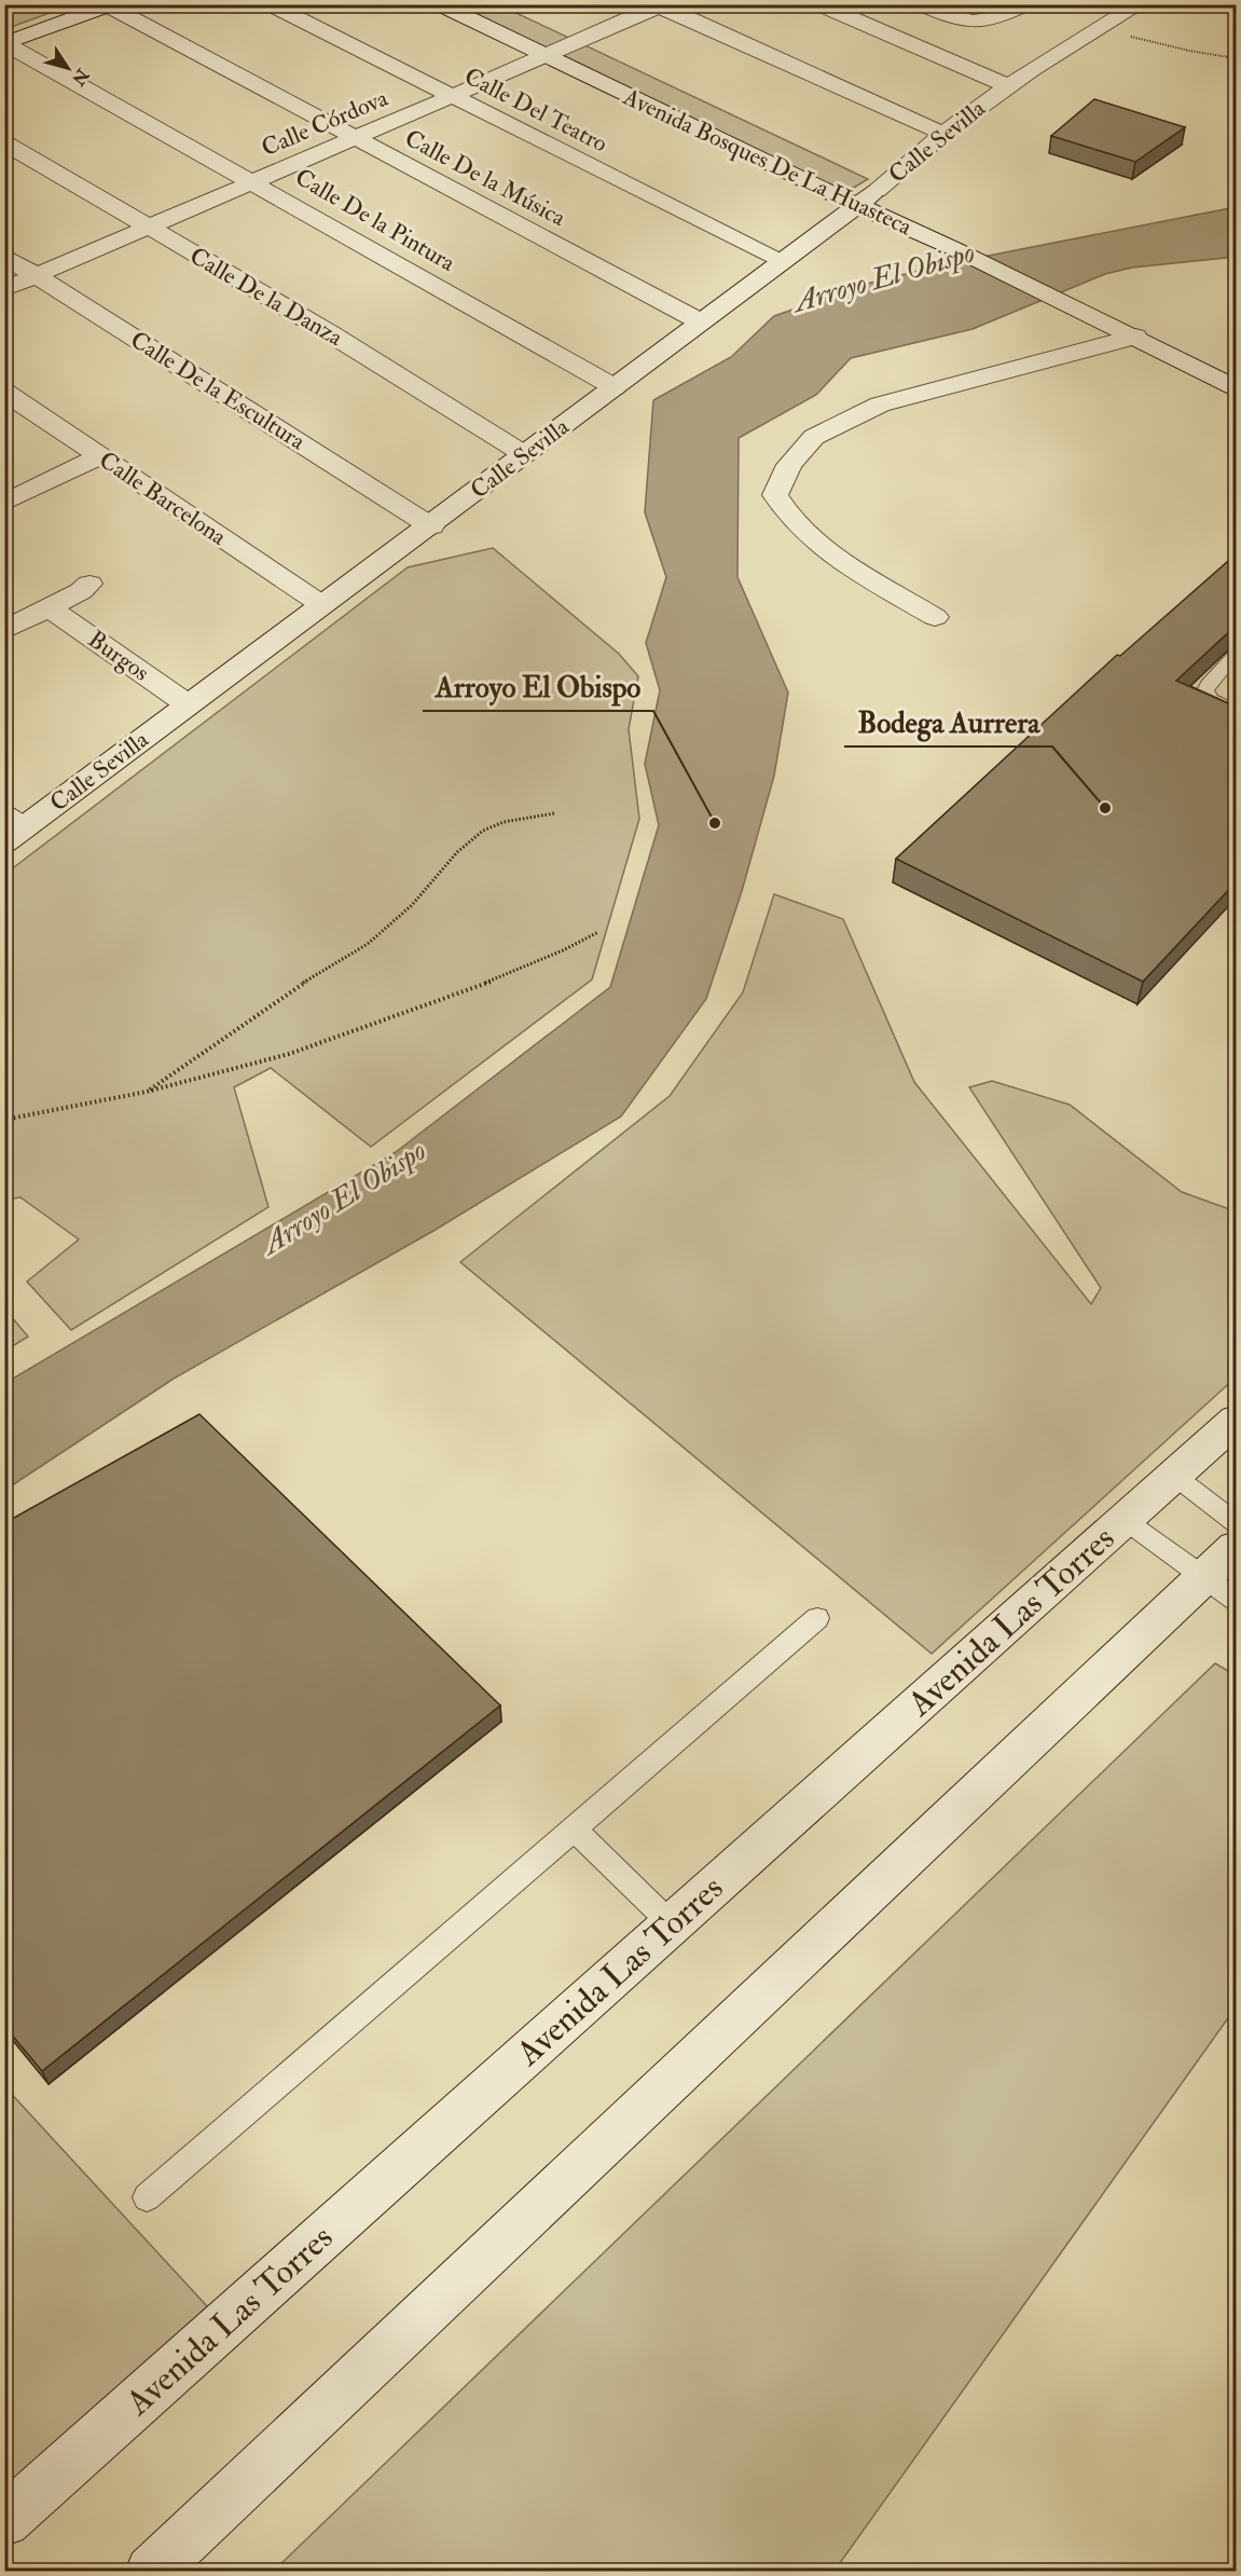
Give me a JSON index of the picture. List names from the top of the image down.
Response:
{
  "streets": {
    "street": [
      "Calle Del Teatro",
      "Calle Córdova",
      "Calle Sevilla",
      "Avenida Bosques De La Huasteca",
      "Calle De la Música",
      "Calle De la Pintura",
      "Calle De la Danza",
      "Calle De la Escultura",
      "Calle Barcelona",
      "Burgos",
      "Avenida Las Torres"
    ]
  },
  "crossings": [
    ["Calle Del Teatro", "Calle Córdova"],
    ["Calle Del Teatro", "Calle Sevilla"],
    ["Calle Córdova", "Avenida Bosques De La Huasteca"],
    ["Calle Córdova", "Calle De la Música"],
    ["Calle Córdova", "Calle De la Pintura"],
    ["Calle Córdova", "Calle De la Danza"],
    ["Calle Córdova", "Calle De la Escultura"],
    ["Calle Sevilla", "Avenida Bosques De La Huasteca"],
    ["Calle Sevilla", "Calle De la Música"],
    ["Calle Sevilla", "Calle De la Pintura"],
    ["Calle Sevilla", "Calle De la Danza"],
    ["Calle Sevilla", "Calle De la Escultura"],
    ["Calle Sevilla", "Calle Barcelona"],
    ["Calle Sevilla", "Burgos"]
  ],
  "water": ["Arroyo El Obispo"],
  "places": ["Bodega Aurrera", "Arroyo El Obispo"],
  "north": "bottom right"
}
